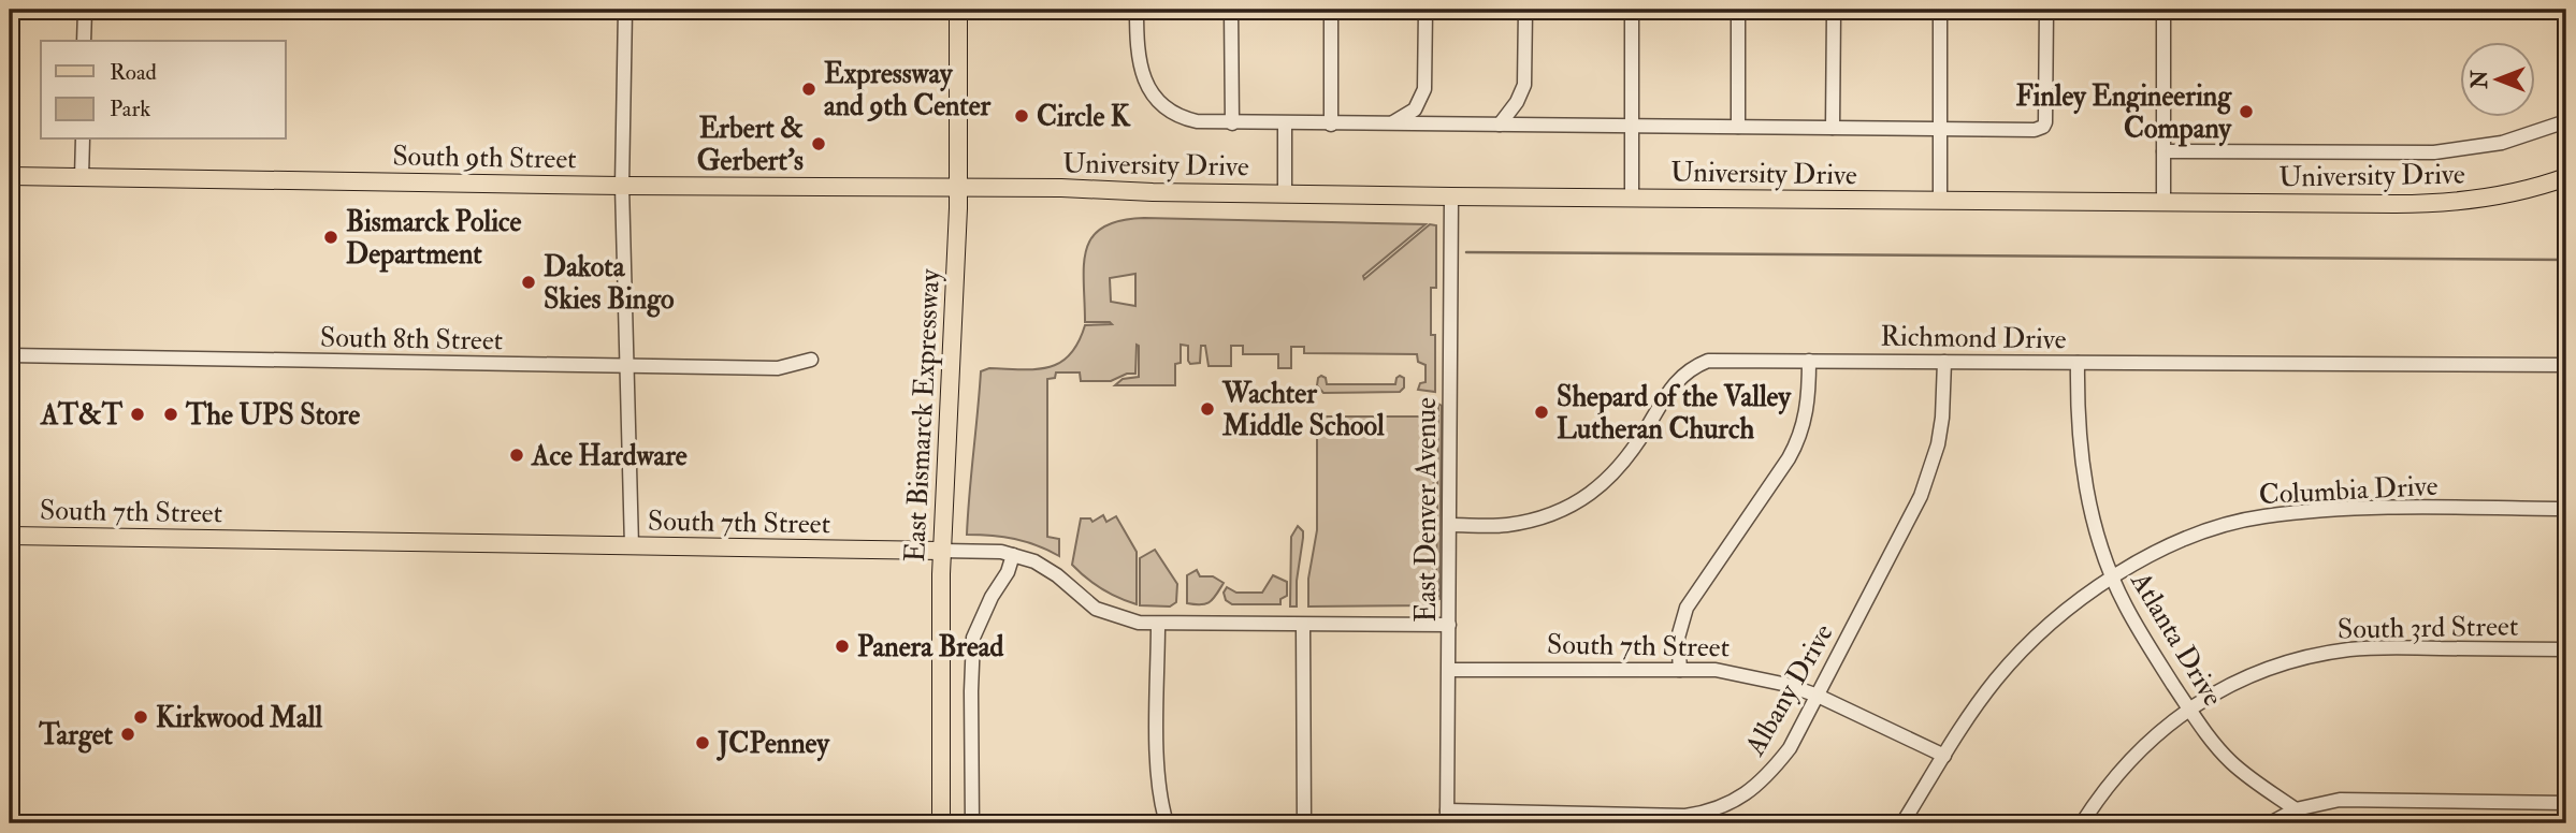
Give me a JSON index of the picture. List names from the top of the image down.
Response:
{
  "streets": {
    "main road": [
      "South 9th Street",
      "University Drive",
      "East Bismarck Expressway",
      "South 7th Street"
    ],
    "street": [
      "Richmond Drive",
      "South 8th Street",
      "Columbia Drive",
      "East Denver Avenue",
      "South 3rd Street",
      "Atlanta Drive",
      "Albany Drive"
    ]
  },
  "crossings": [
    ["South 9th Street", "University Drive"],
    ["South 9th Street", "East Bismarck Expressway"],
    ["University Drive", "East Bismarck Expressway"],
    ["University Drive", "East Denver Avenue"],
    ["Richmond Drive", "East Denver Avenue"],
    ["Richmond Drive", "Atlanta Drive"],
    ["Richmond Drive", "Albany Drive"],
    ["East Bismarck Expressway", "South 7th Street"],
    ["Columbia Drive", "South 7th Street"],
    ["Columbia Drive", "Atlanta Drive"],
    ["East Denver Avenue", "South 7th Street"],
    ["East Denver Avenue", "Albany Drive"],
    ["South 7th Street", "Albany Drive"],
    ["South 3rd Street", "Atlanta Drive"]
  ],
  "places": [
    "Expressway and 9th Center",
    "Finley Engineering Company",
    "Circle K",
    "Erbert & Gerbert's",
    "Bismarck Police Department",
    "Dakota Skies Bingo",
    "Wachter Middle School",
    "Shepard of the Valley Lutheran Church",
    "AT&T",
    "The UPS Store",
    "Ace Hardware",
    "Panera Bread",
    "Kirkwood Mall",
    "Target",
    "JCPenney"
  ],
  "legend": ["Road", "Park"],
  "north": "left"
}
